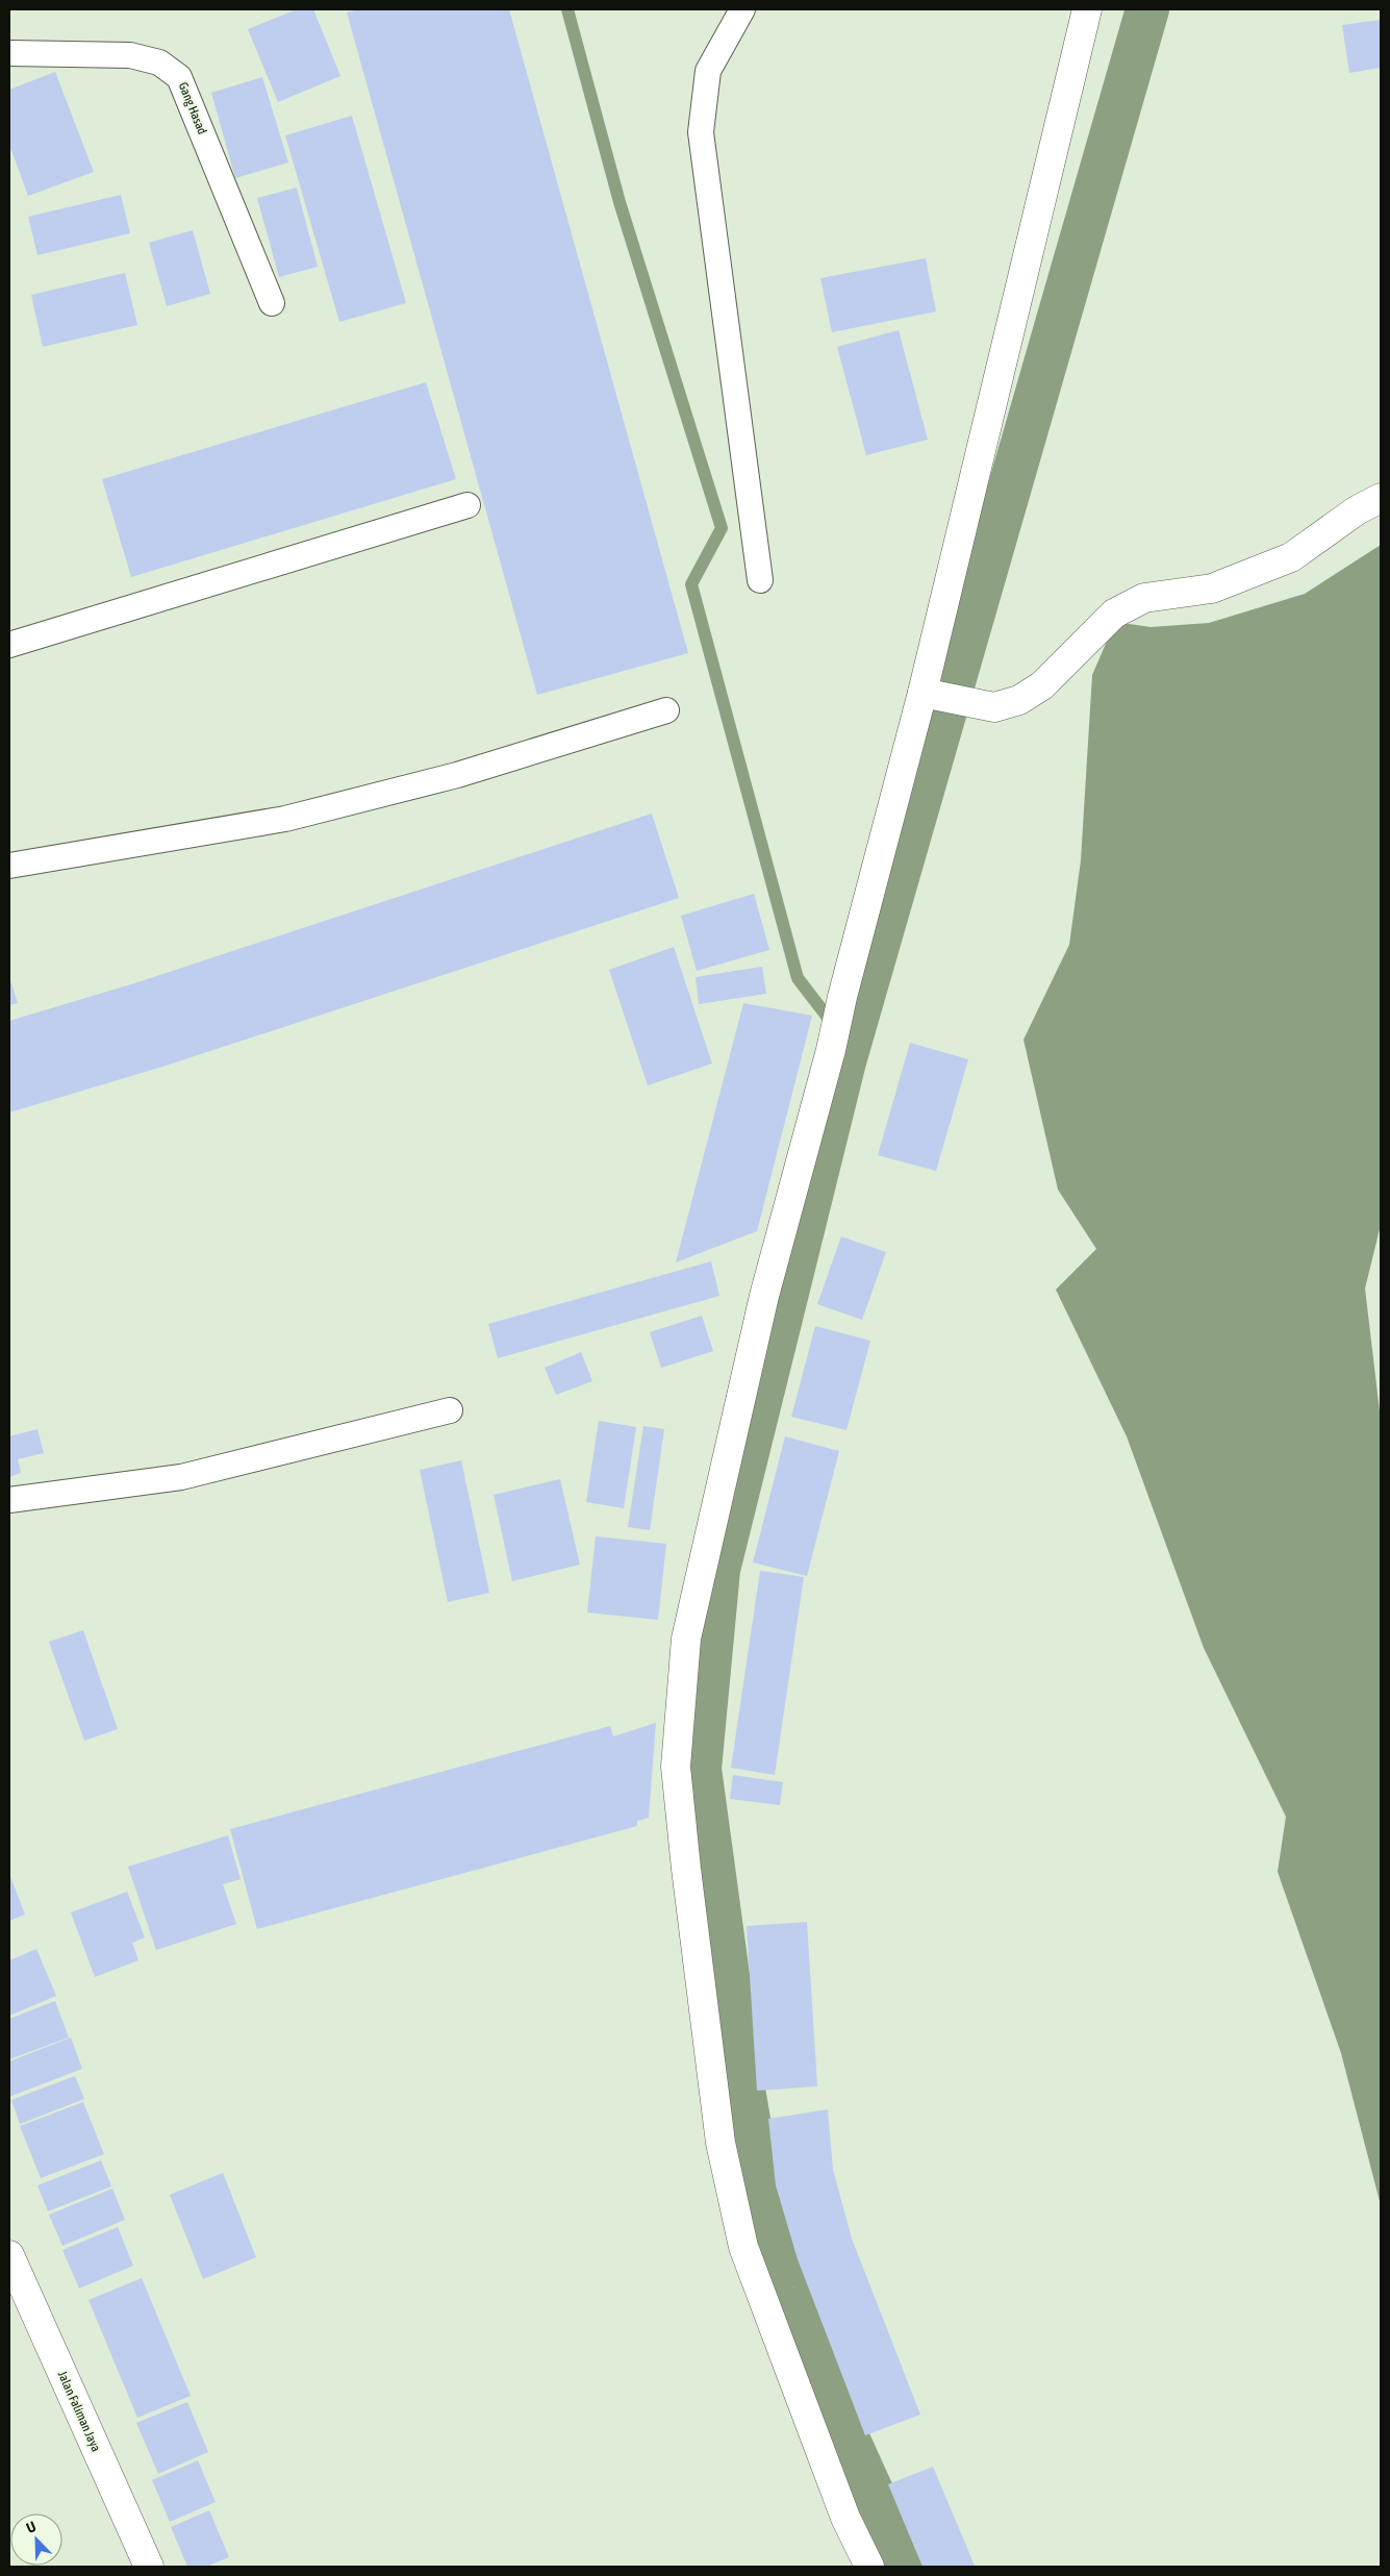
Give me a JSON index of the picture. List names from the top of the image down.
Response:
{
  "streets": {
    "street": ["Jalan Faliman Jaya"],
    "lane": ["Gang Hasad"]
  },
  "north": "top left"
}
